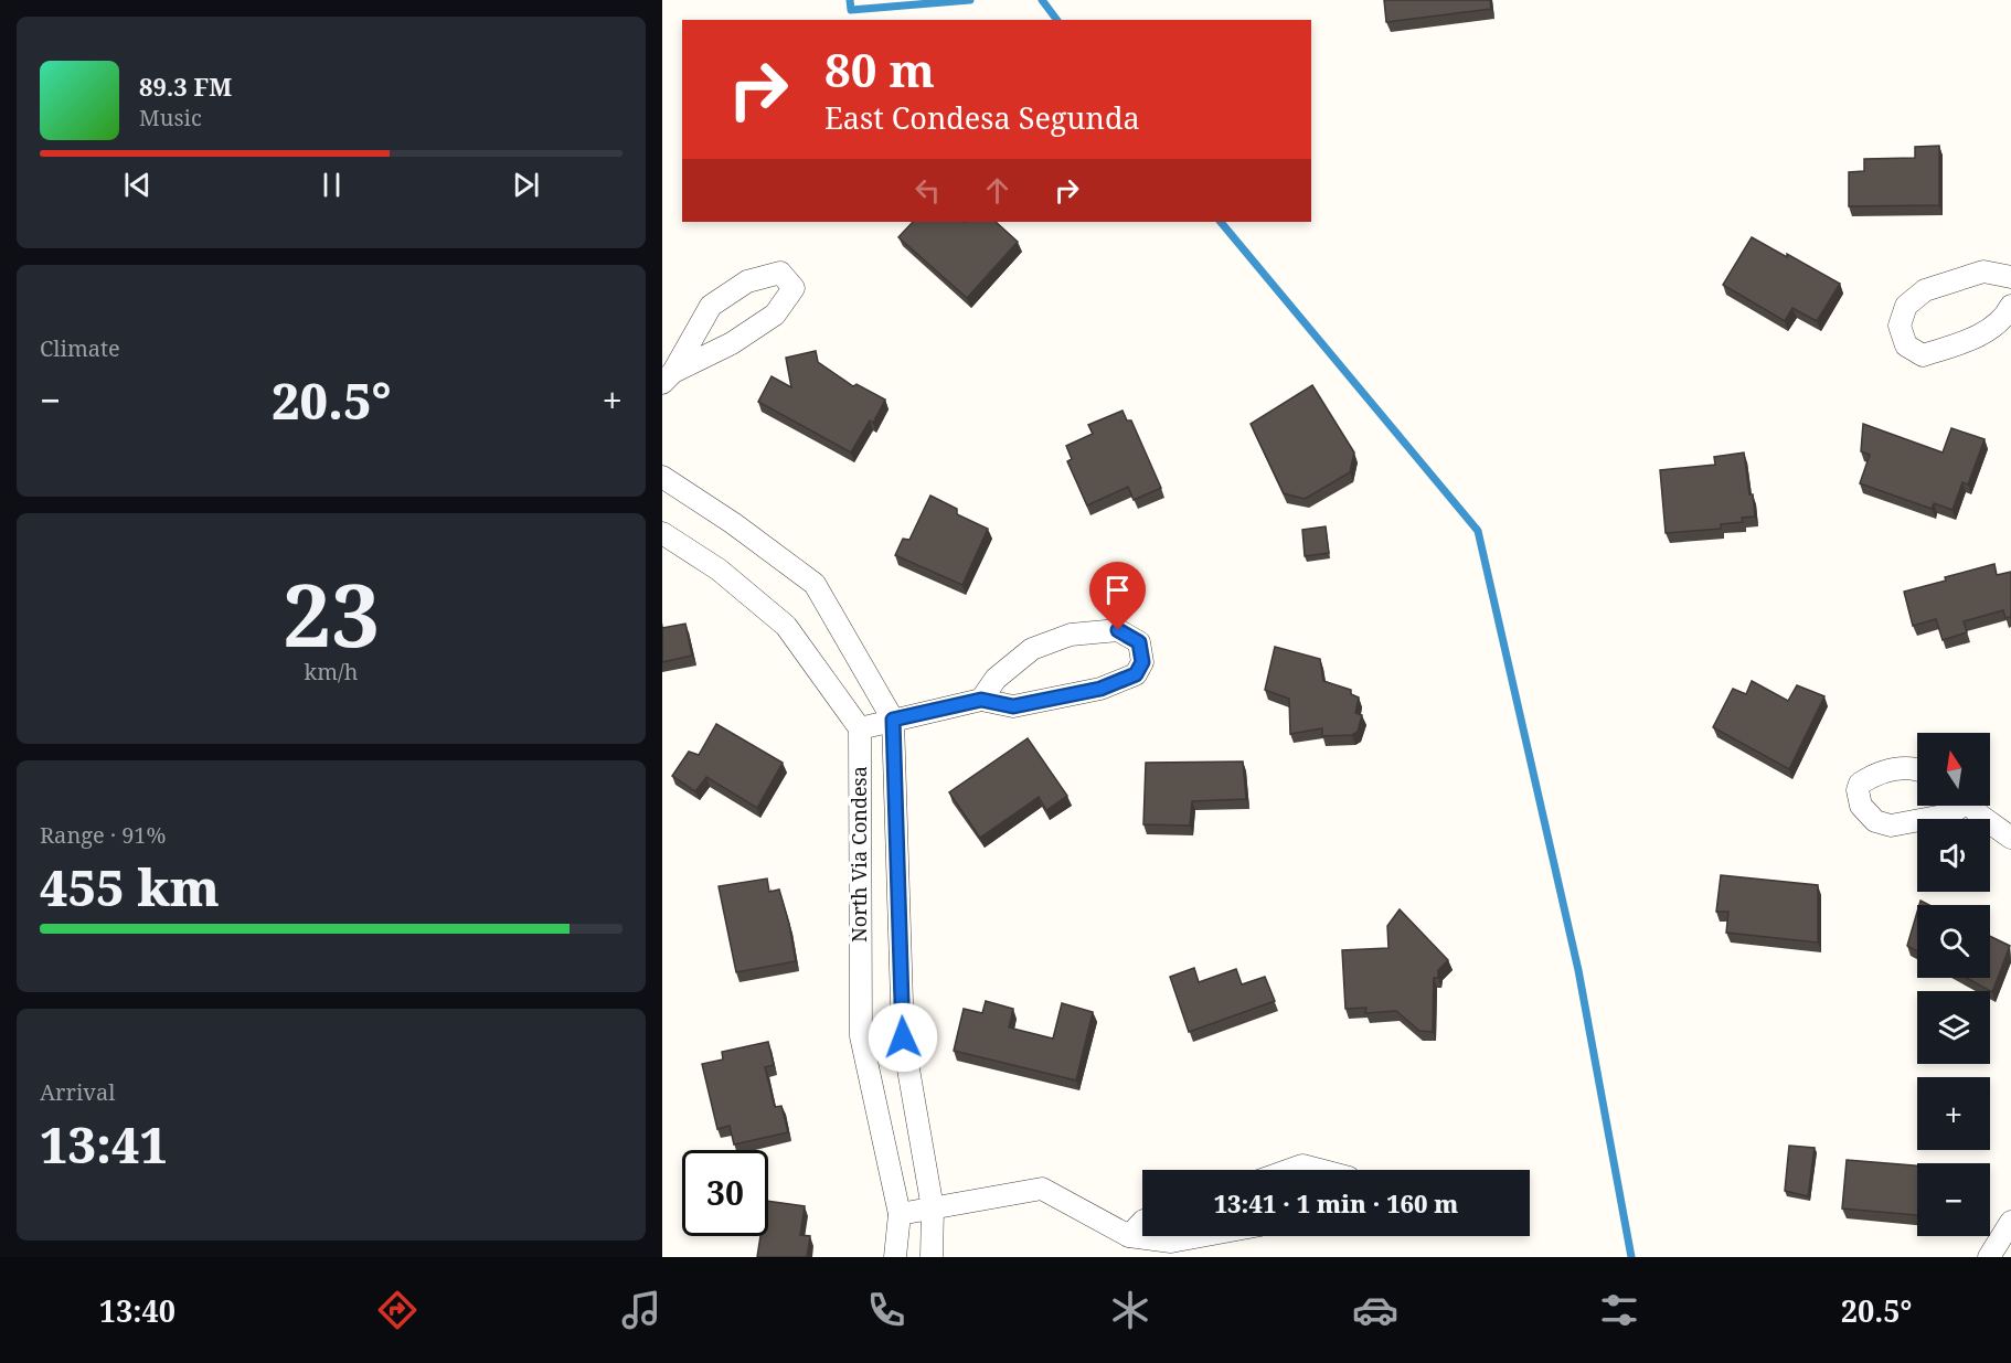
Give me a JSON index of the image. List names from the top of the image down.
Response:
{
  "streets": {
    "street": ["North Via Condesa"]
  },
  "north": "top",
  "page": {
    "turn": ["80 m", "East Condesa Segunda"],
    "song": ["89.3 FM", "Music"],
    "tile": [
      "Climate",
      ["23", "km/h"],
      ["Range · 91%", "455 km"],
      ["Arrival", "13:41"]
    ],
    "heat": ["−", "20.5°", "+"],
    "map_buttons": ["+", "−"],
    "limit": "30",
    "trip": "13:41 · 1 min · 160 m",
    "tabs": ["13:40", "20.5°"]
  }
}
